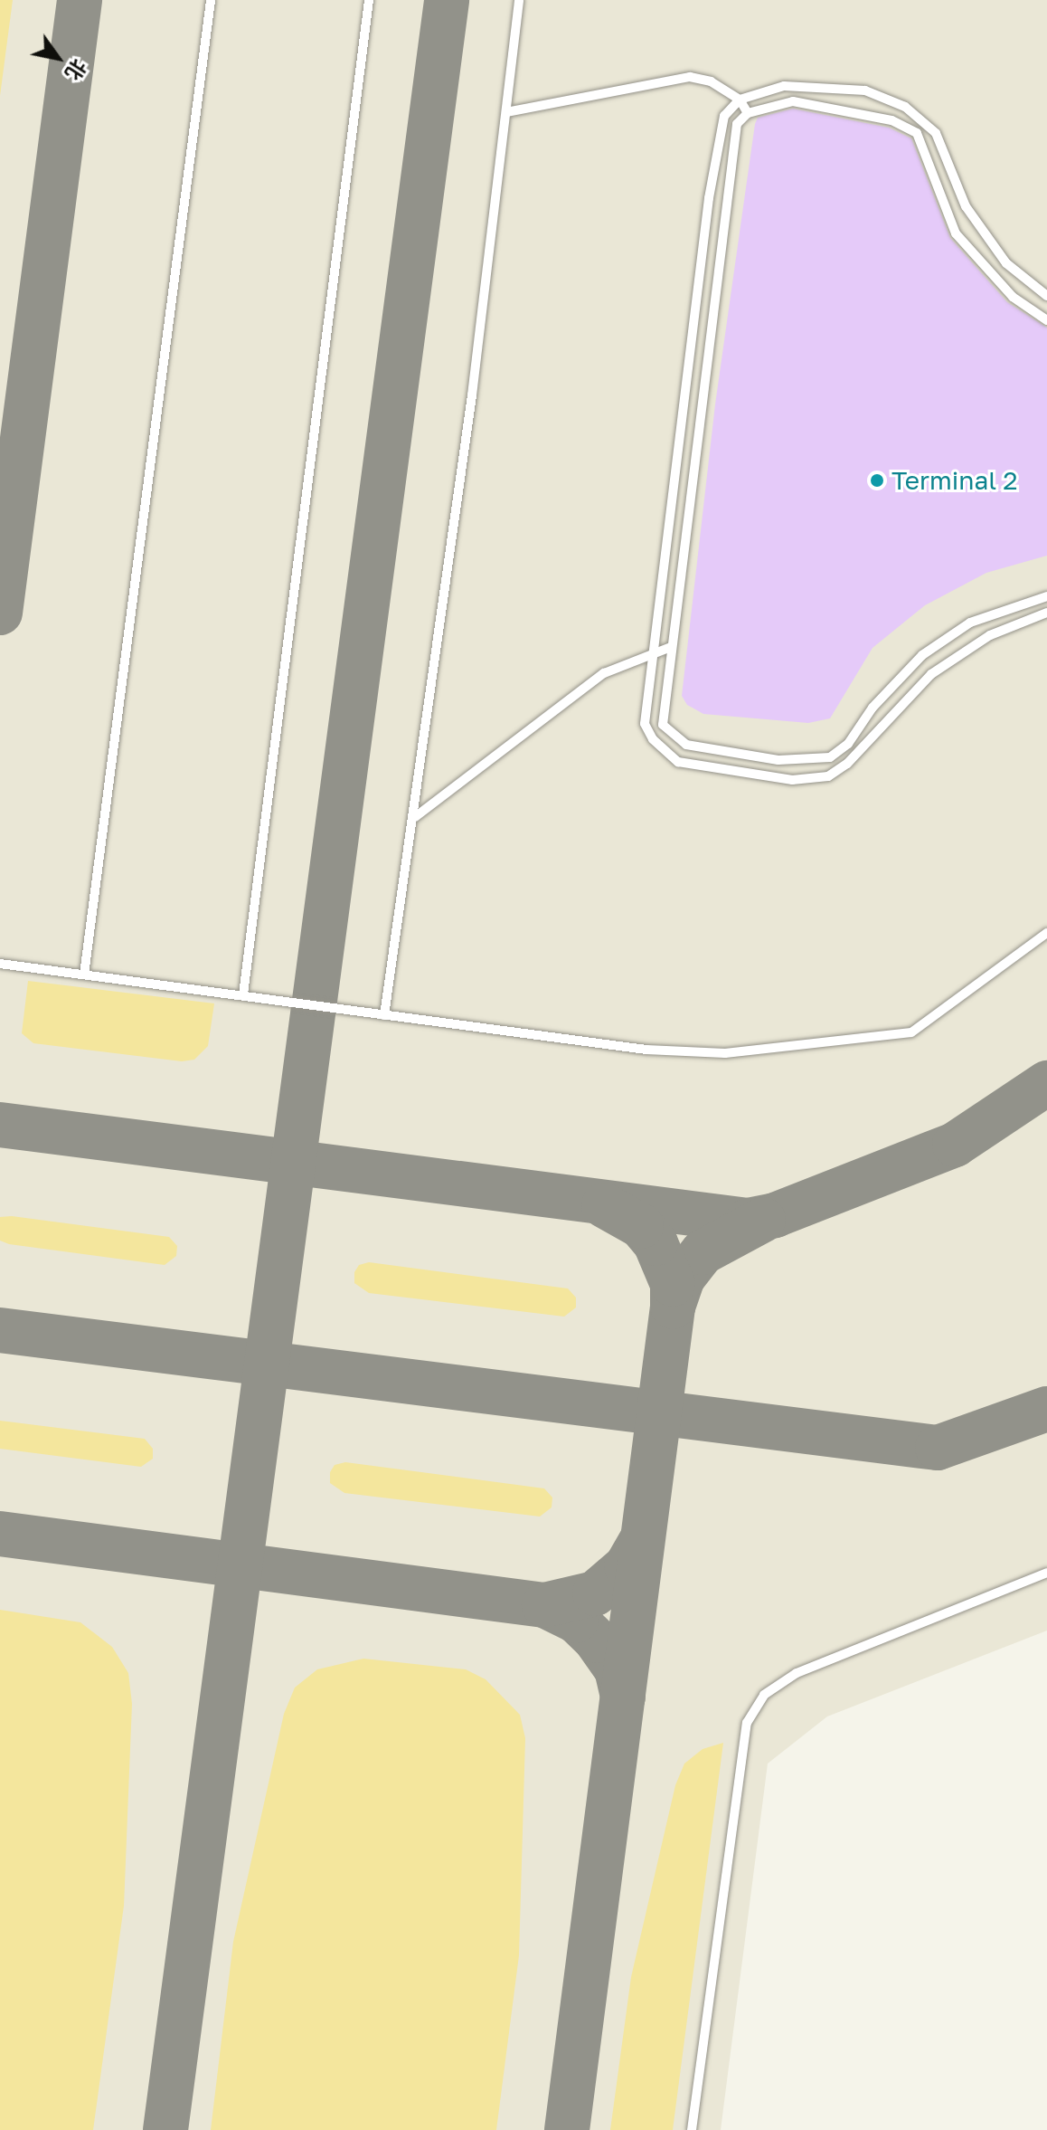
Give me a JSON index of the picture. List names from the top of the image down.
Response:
{
  "places": ["Terminal 2"],
  "north": "bottom right"
}
